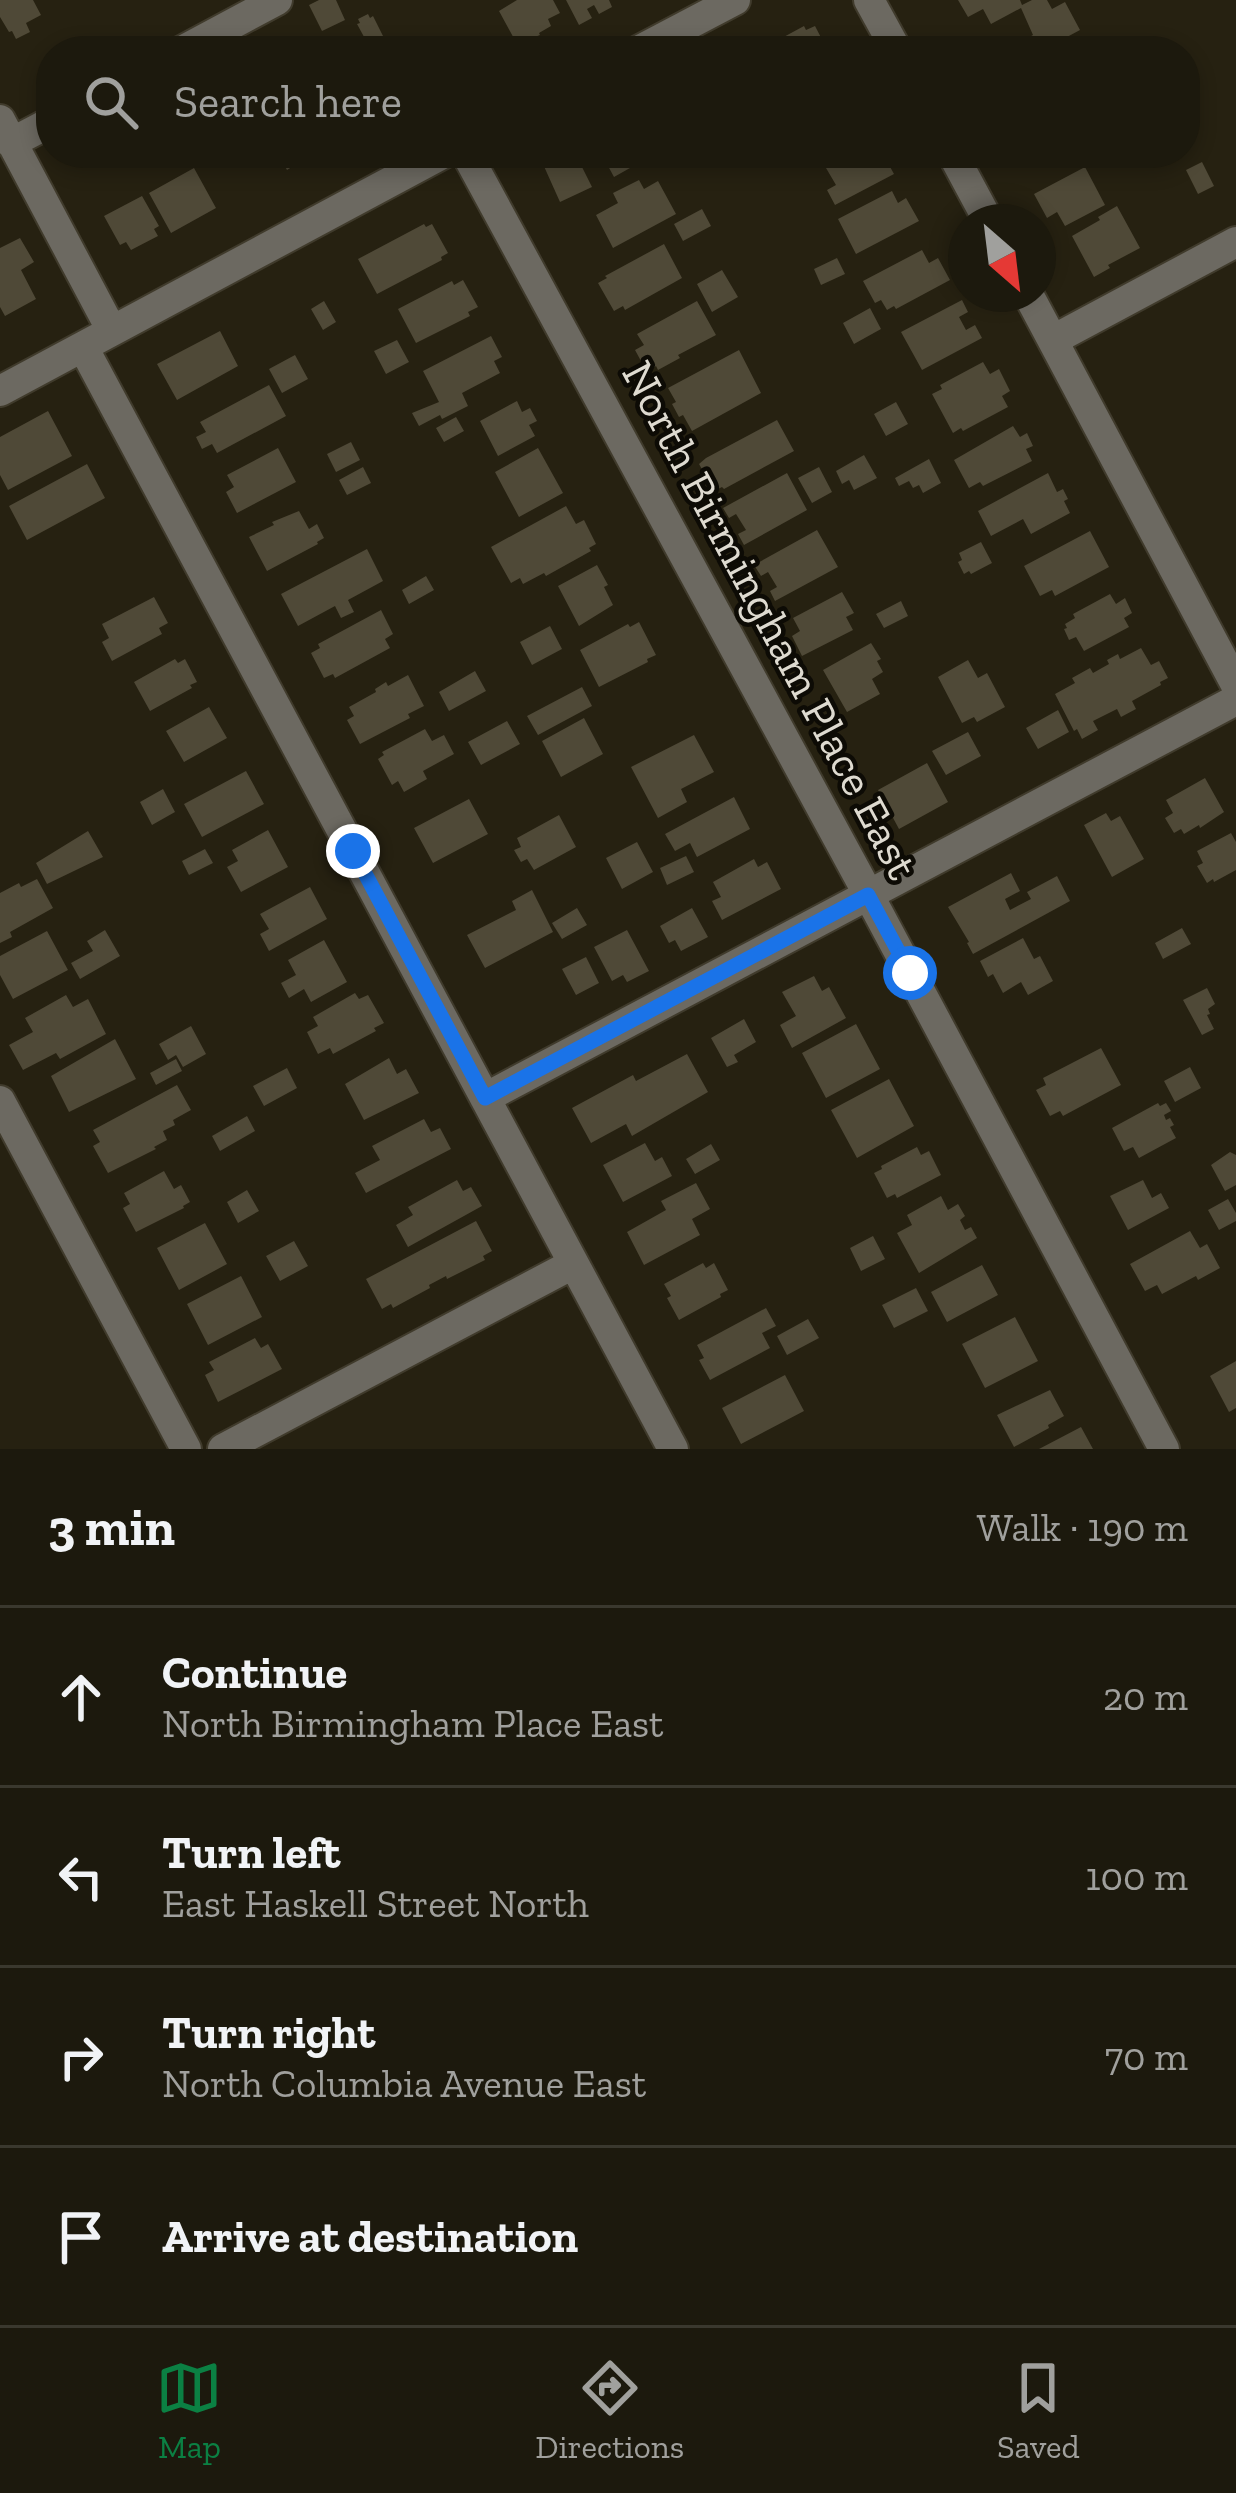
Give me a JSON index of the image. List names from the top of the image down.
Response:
{
  "streets": {
    "street": ["North Birmingham Place East"]
  },
  "north": "bottom right",
  "page": {
    "search": "Search here",
    "heading": ["3 min", "Walk · 190 m"],
    "list": [
      ["Continue", "North Birmingham Place East", "20 m"],
      ["Turn left", "East Haskell Street North", "100 m"],
      ["Turn right", "North Columbia Avenue East", "70 m"],
      "Arrive at destination"
    ],
    "nav": ["Map", "Directions", "Saved"]
  }
}
